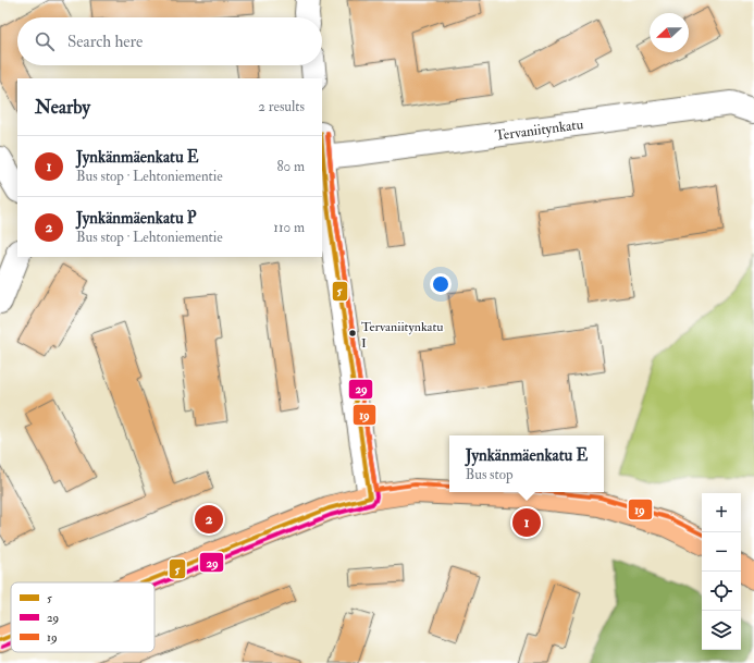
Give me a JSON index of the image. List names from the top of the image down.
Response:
{
  "streets": {
    "street": ["Tervaniitynkatu"]
  },
  "places": ["Tervaniitynkatu I"],
  "lines": ["transit line 29", "transit line 19", "transit line 5"],
  "legend": ["5", "29", "19"],
  "north": "left",
  "page": {
    "search": "Search here",
    "heading": ["Nearby", "2 results"],
    "list": [
      {
        "mark": "1",
        "name": "Jynkänmäenkatu E",
        "note": "Bus stop · Lehtoniementie",
        "value": "80 m"
      },
      {
        "mark": "2",
        "name": "Jynkänmäenkatu P",
        "note": "Bus stop · Lehtoniementie",
        "value": "110 m"
      }
    ],
    "popup": ["Jynkänmäenkatu E", "Bus stop"],
    "map_buttons": ["+", "−"],
    "pins": ["2", "1"]
  }
}
